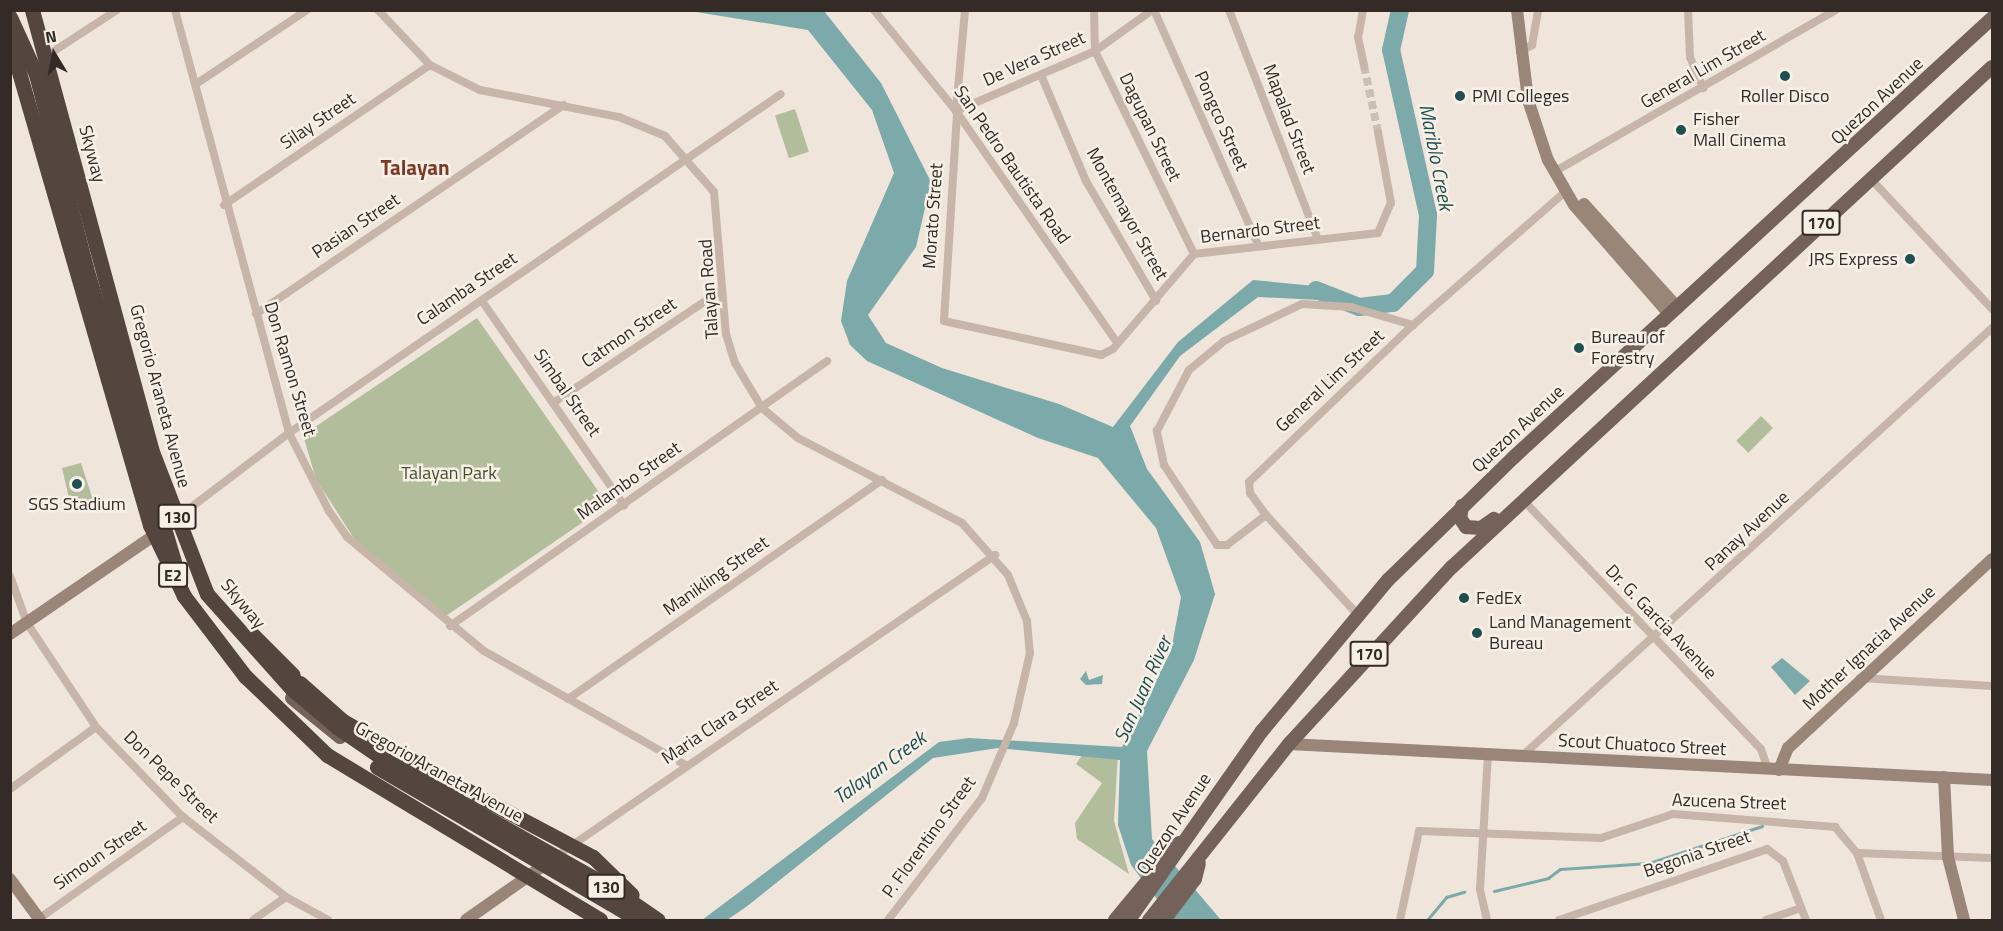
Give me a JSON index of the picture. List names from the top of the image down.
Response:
{
  "streets": {
    "highway": ["Skyway", "E2"],
    "main road": [
      "Quezon Avenue",
      "170",
      "Gregorio Araneta Avenue",
      "130",
      "Mother Ignacia Avenue",
      "Maria Clara Street",
      "Scout Chuatoco Street"
    ],
    "street": [
      "De Vera Street",
      "General Lim Street",
      "Mapalad Street",
      "Silay Street",
      "Pongco Street",
      "Dagupan Street",
      "San Pedro Bautista Road",
      "Montemayor Street",
      "Morato Street",
      "Pasian Street",
      "Bernardo Street",
      "Calamba Street",
      "Talayan Road",
      "Catmon Street",
      "Don Ramon Street",
      "Simbal Street",
      "Malambo Street",
      "Panay Avenue",
      "Manikling Street",
      "Dr. G. Garcia Avenue",
      "Don Pepe Street",
      "Azucena Street",
      "P. Florentino Street",
      "Begonia Street",
      "Simoun Street"
    ]
  },
  "crossings": [
    ["De Vera Street", "Pongco Street"],
    ["De Vera Street", "Dagupan Street"],
    ["De Vera Street", "San Pedro Bautista Road"],
    ["De Vera Street", "Montemayor Street"],
    ["De Vera Street", "Morato Street"],
    ["General Lim Street", "Quezon Avenue"],
    ["Mapalad Street", "Bernardo Street"],
    ["Silay Street", "Talayan Road"],
    ["Silay Street", "Don Ramon Street"],
    ["Pongco Street", "Bernardo Street"],
    ["Dagupan Street", "Bernardo Street"],
    ["Skyway", "Gregorio Araneta Avenue"],
    ["San Pedro Bautista Road", "Morato Street"],
    ["San Pedro Bautista Road", "Bernardo Street"],
    ["Montemayor Street", "Bernardo Street"],
    ["Morato Street", "Bernardo Street"],
    ["170", "Dr. G. Garcia Avenue"],
    ["170", "Scout Chuatoco Street"],
    ["Pasian Street", "Talayan Road"],
    ["Pasian Street", "Don Ramon Street"],
    ["Calamba Street", "Talayan Road"],
    ["Calamba Street", "Don Ramon Street"],
    ["Calamba Street", "Simbal Street"],
    ["Calamba Street", "Gregorio Araneta Avenue"],
    ["Talayan Road", "Catmon Street"],
    ["Talayan Road", "Malambo Street"],
    ["Talayan Road", "Manikling Street"],
    ["Talayan Road", "Maria Clara Street"],
    ["Talayan Road", "P. Florentino Street"],
    ["Catmon Street", "Simbal Street"],
    ["Don Ramon Street", "Malambo Street"],
    ["Don Ramon Street", "Manikling Street"],
    ["Don Ramon Street", "Maria Clara Street"],
    ["Simbal Street", "Malambo Street"],
    ["Gregorio Araneta Avenue", "Maria Clara Street"],
    ["130", "Maria Clara Street"],
    ["Panay Avenue", "Dr. G. Garcia Avenue"],
    ["Panay Avenue", "Scout Chuatoco Street"],
    ["Dr. G. Garcia Avenue", "Mother Ignacia Avenue"],
    ["Dr. G. Garcia Avenue", "Scout Chuatoco Street"],
    ["Mother Ignacia Avenue", "Scout Chuatoco Street"],
    ["Don Pepe Street", "Simoun Street"]
  ],
  "districts": ["Talayan"],
  "water": ["Mariblo Creek", "San Juan River", "Talayan Creek"],
  "parks": ["Talayan Park"],
  "places": [
    "Roller Disco",
    "PMI Colleges",
    "Fisher Mall Cinema",
    "JRS Express",
    "Bureau of Forestry",
    "SGS Stadium",
    "FedEx",
    "Land Management Bureau"
  ],
  "north": "top"
}
